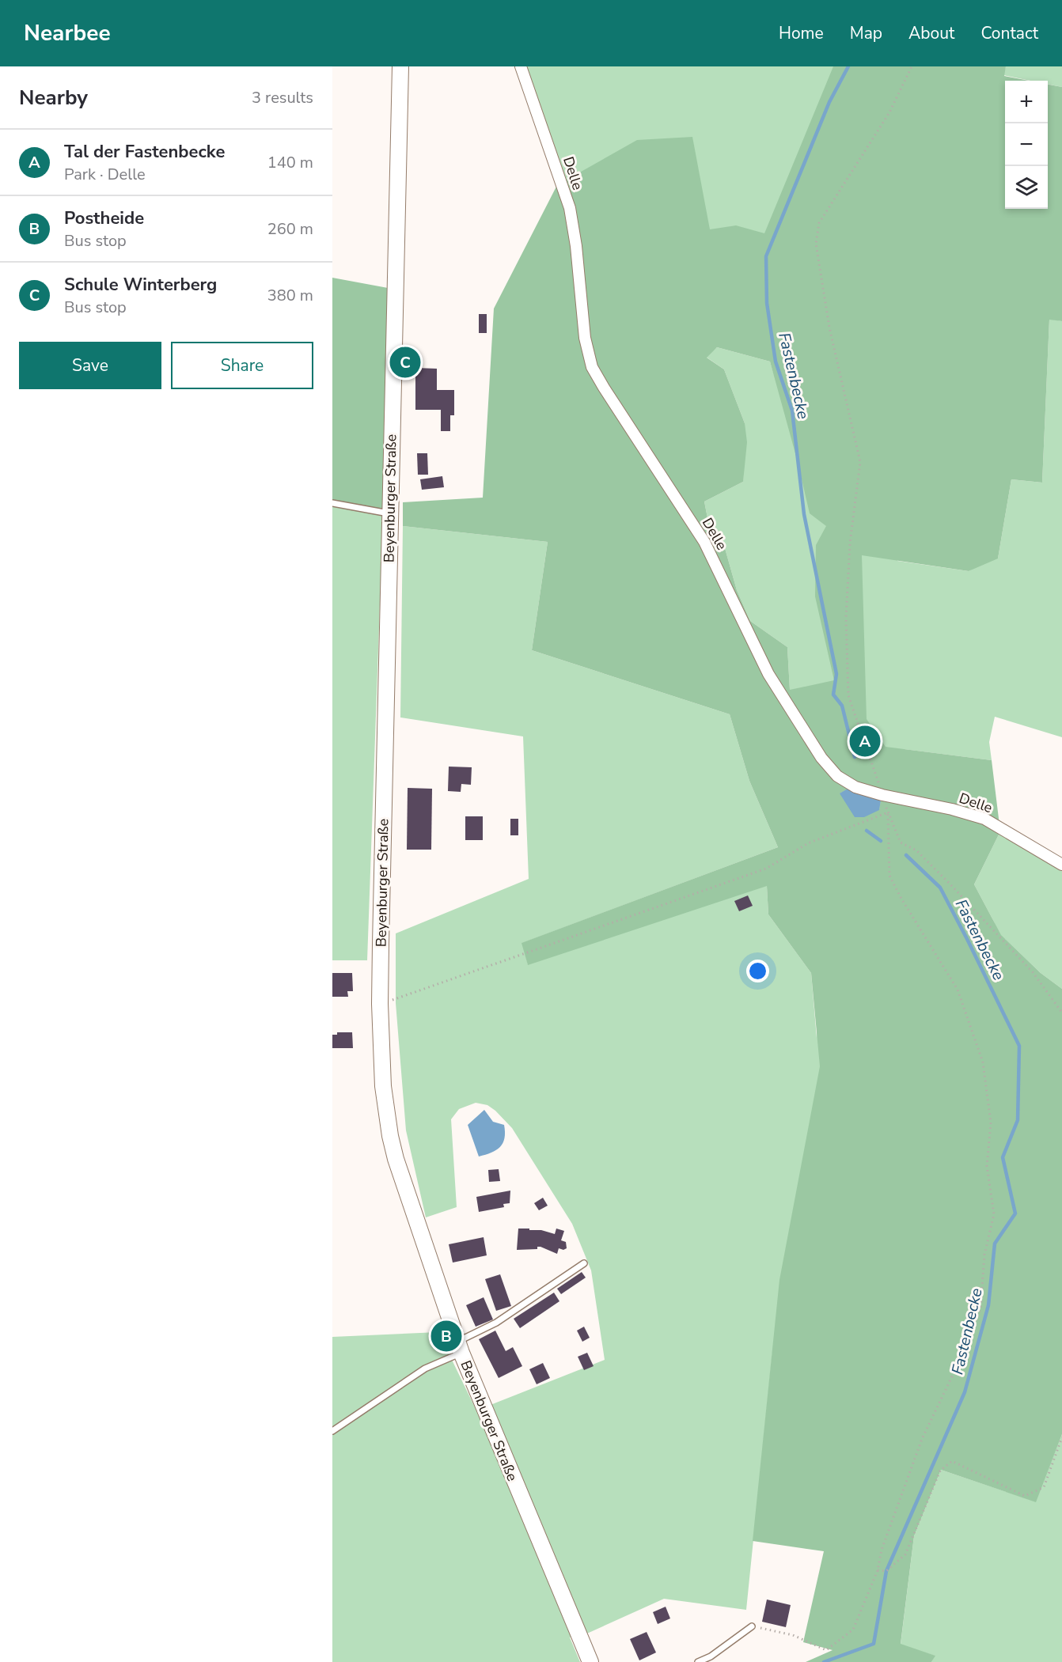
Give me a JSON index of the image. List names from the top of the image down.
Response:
{
  "streets": {
    "main road": ["Beyenburger Straße"],
    "street": ["Delle"]
  },
  "water": ["Fastenbecke"],
  "page": {
    "header": "Nearbee",
    "nav": [
      "Home",
      "Map",
      "About",
      "Contact"
    ],
    "heading": ["Nearby", "3 results"],
    "map_buttons": ["+", "−"],
    "list": [
      {
        "mark": "A",
        "name": "Tal der Fastenbecke",
        "note": "Park · Delle",
        "value": "140 m"
      },
      {
        "mark": "B",
        "name": "Postheide",
        "note": "Bus stop",
        "value": "260 m"
      },
      {
        "mark": "C",
        "name": "Schule Winterberg",
        "note": "Bus stop",
        "value": "380 m"
      }
    ],
    "buttons": ["Save", "Share"],
    "pins": ["C", "A", "B"]
  }
}
